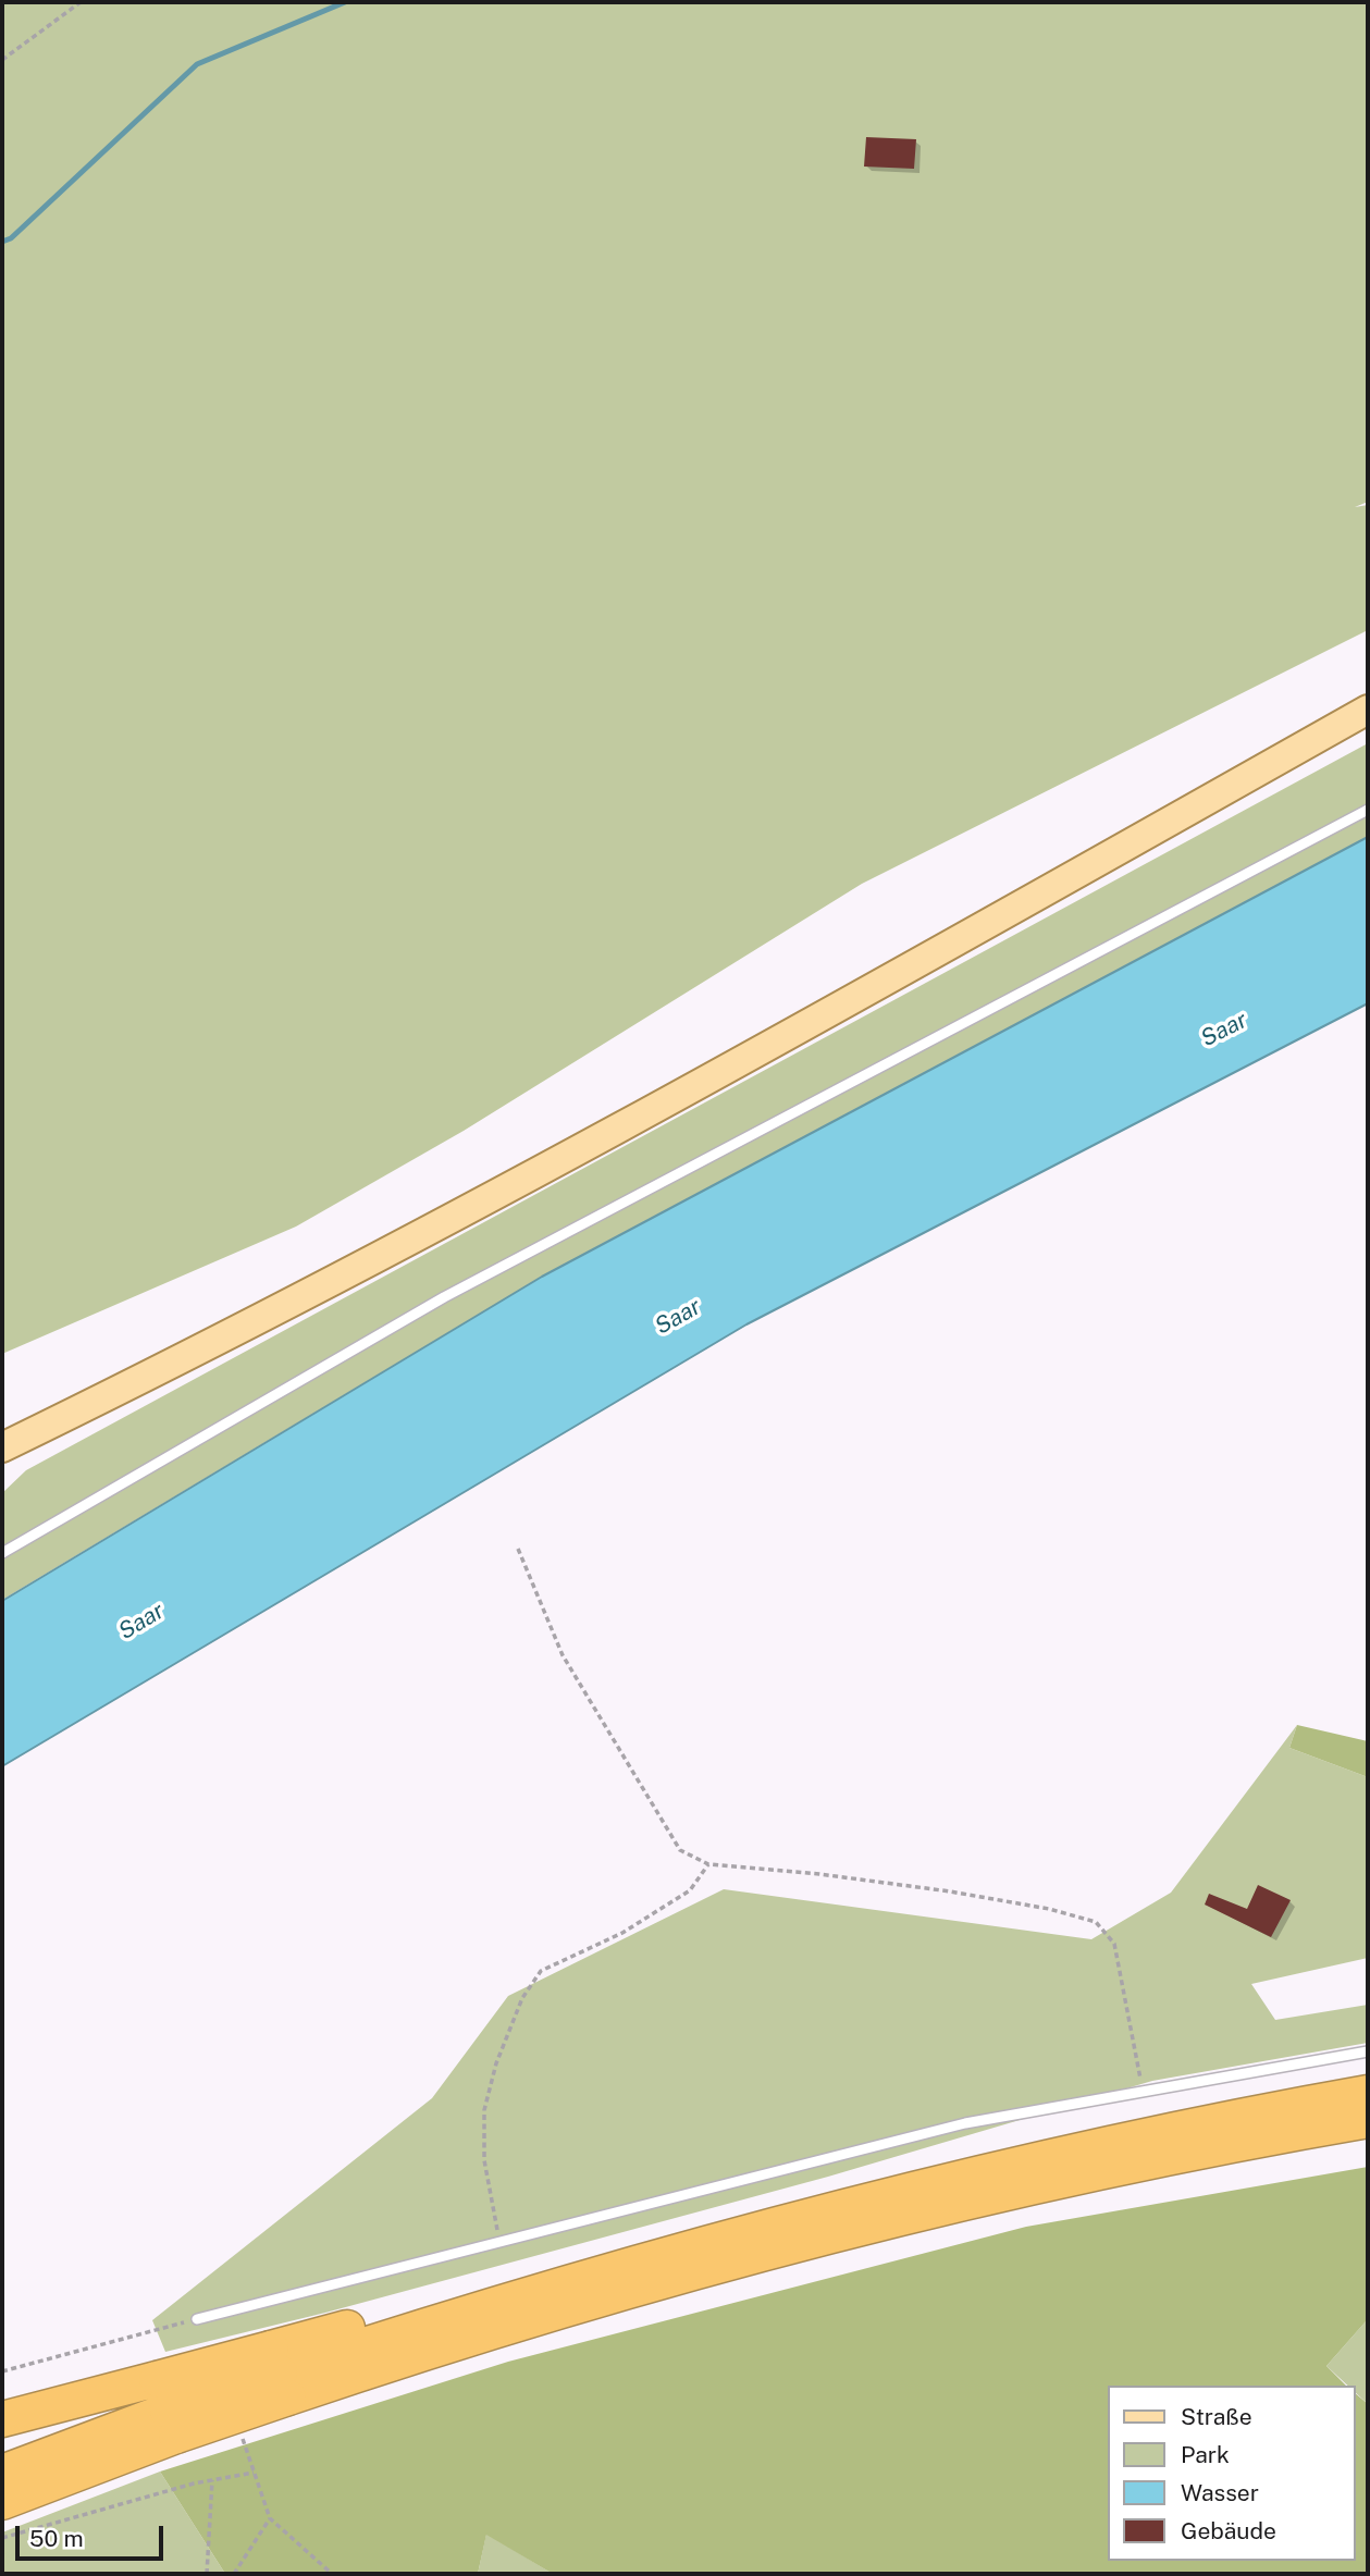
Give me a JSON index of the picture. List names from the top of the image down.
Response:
{
  "water": ["Saar"],
  "legend": [
    "Straße",
    "Park",
    "Wasser",
    "Gebäude"
  ],
  "scale_bar": "50 m"
}
